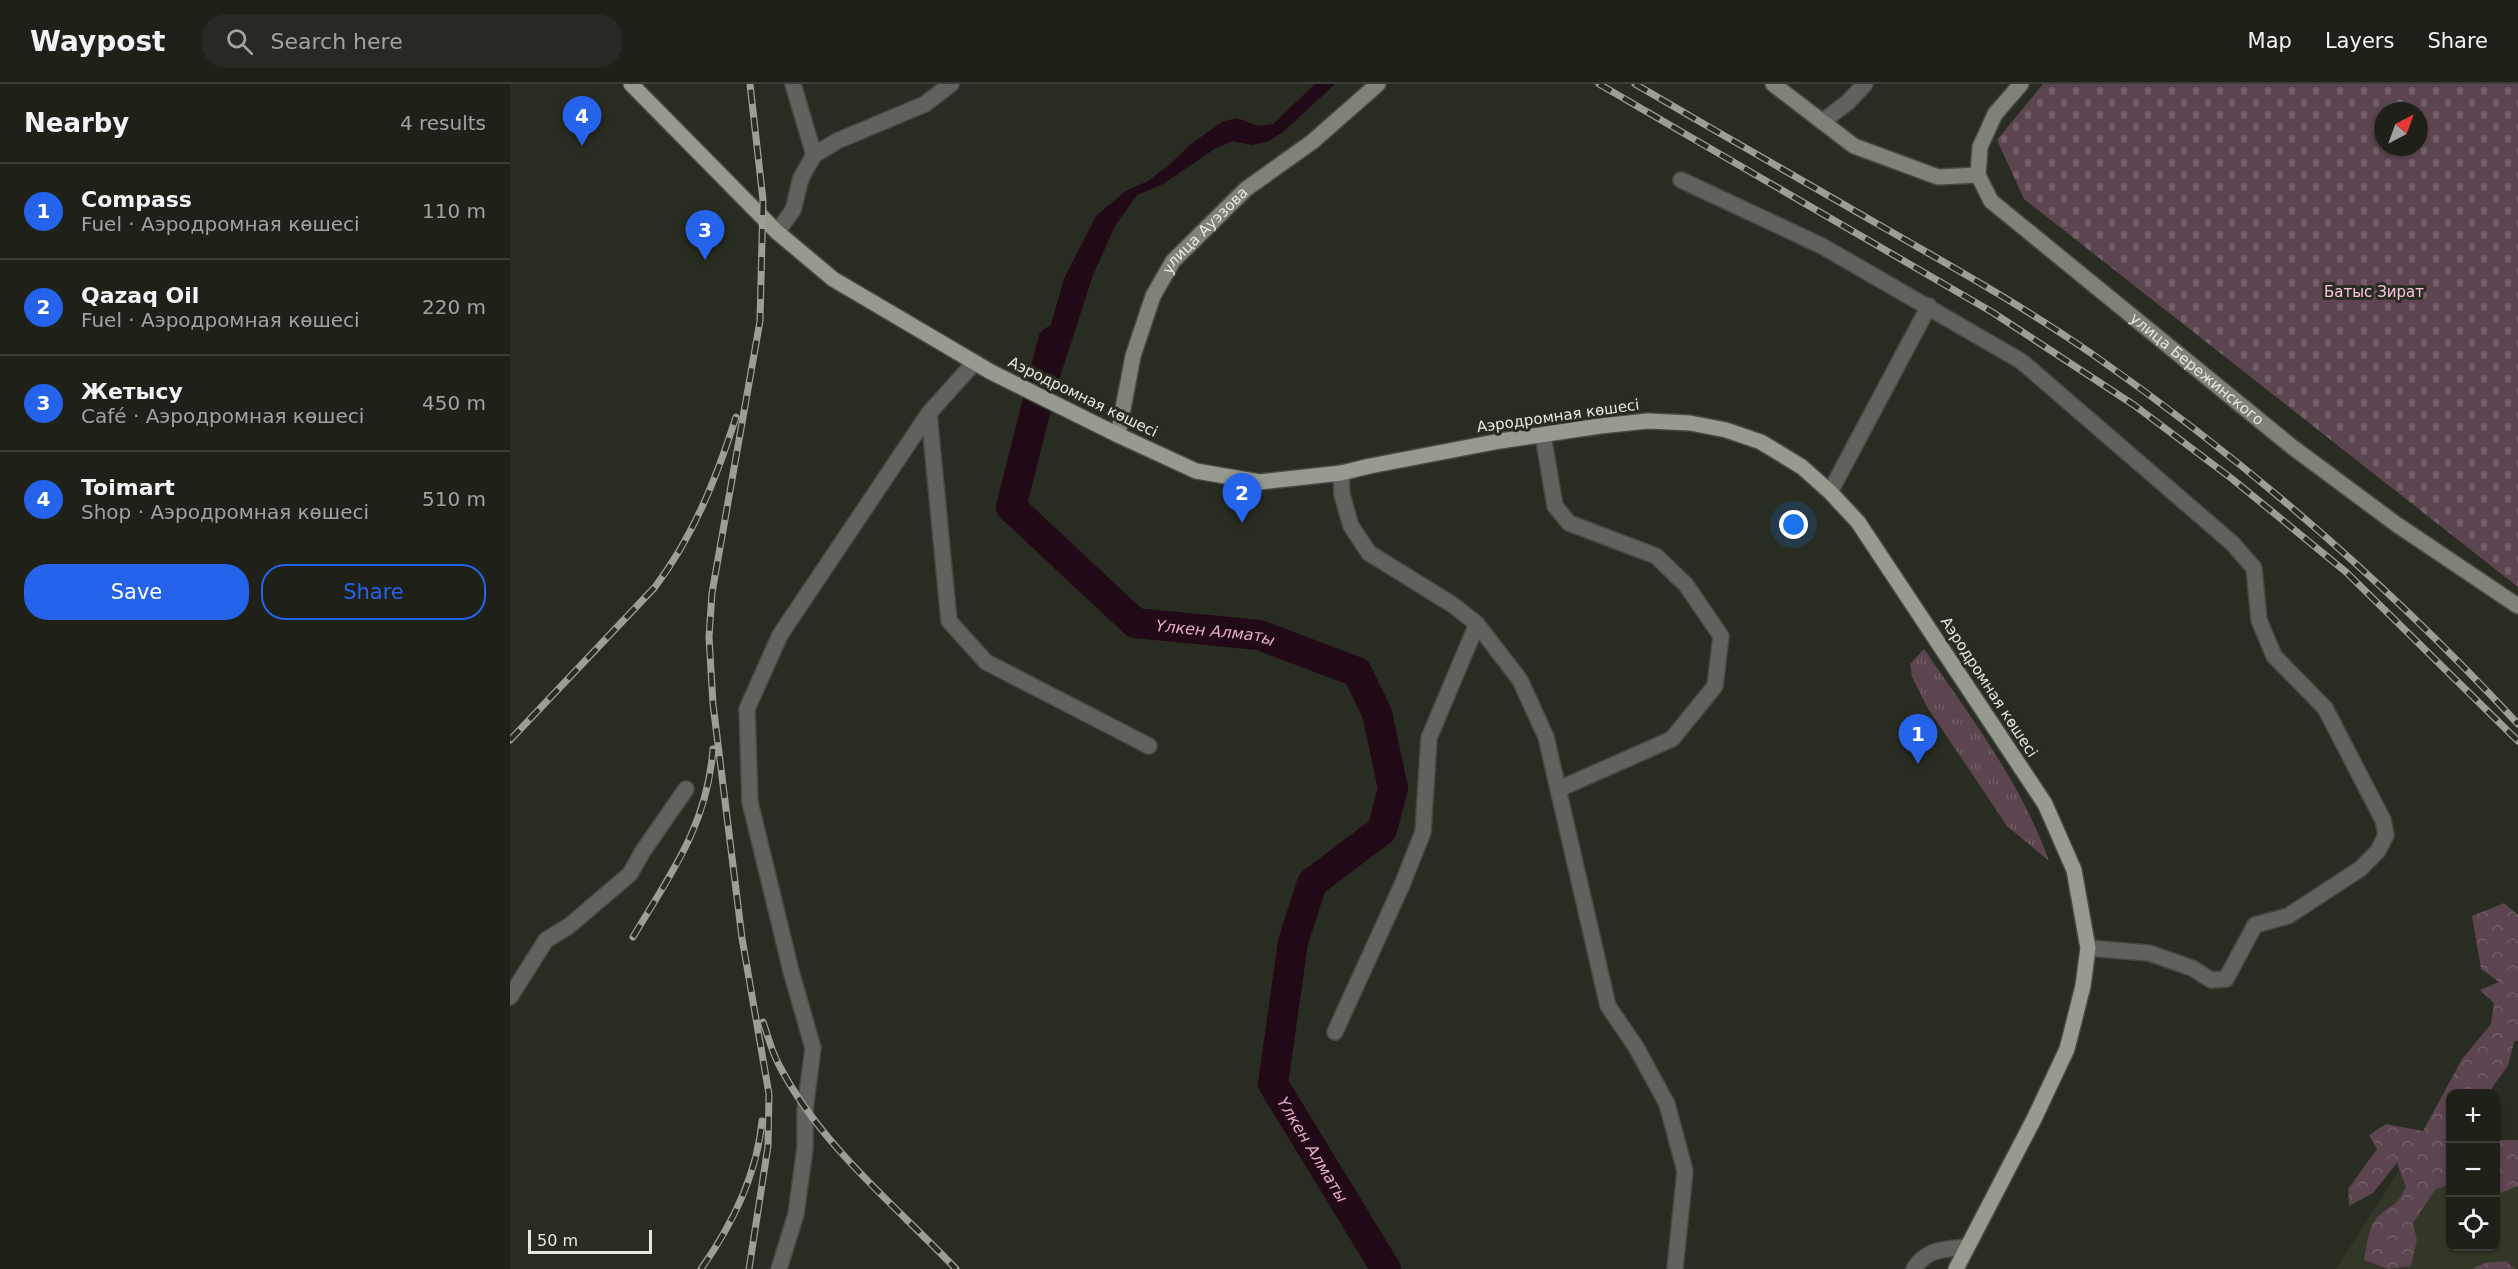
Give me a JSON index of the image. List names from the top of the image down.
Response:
{
  "streets": {
    "main road": ["улица Ауэзова", "улица Бережинского", "Аэродромная көшесі"]
  },
  "crossings": [
    ["улица Ауэзова", "Аэродромная көшесі"]
  ],
  "water": ["Үлкен Алматы"],
  "parks": ["Батыс Зират"],
  "scale_bar": "50 m",
  "north": "top right",
  "page": {
    "header": "Waypost",
    "search": "Search here",
    "nav": ["Map", "Layers", "Share"],
    "heading": ["Nearby", "4 results"],
    "pins": [
      "4",
      "3",
      "2",
      "1"
    ],
    "list": [
      {
        "mark": "1",
        "name": "Compass",
        "note": "Fuel · Аэродромная көшесі",
        "value": "110 m"
      },
      {
        "mark": "2",
        "name": "Qazaq Oil",
        "note": "Fuel · Аэродромная көшесі",
        "value": "220 m"
      },
      {
        "mark": "3",
        "name": "Жетысу",
        "note": "Café · Аэродромная көшесі",
        "value": "450 m"
      },
      {
        "mark": "4",
        "name": "Toimart",
        "note": "Shop · Аэродромная көшесі",
        "value": "510 m"
      }
    ],
    "buttons": ["Save", "Share"],
    "map_buttons": ["+", "−"],
    "scale": "50 m"
  }
}
